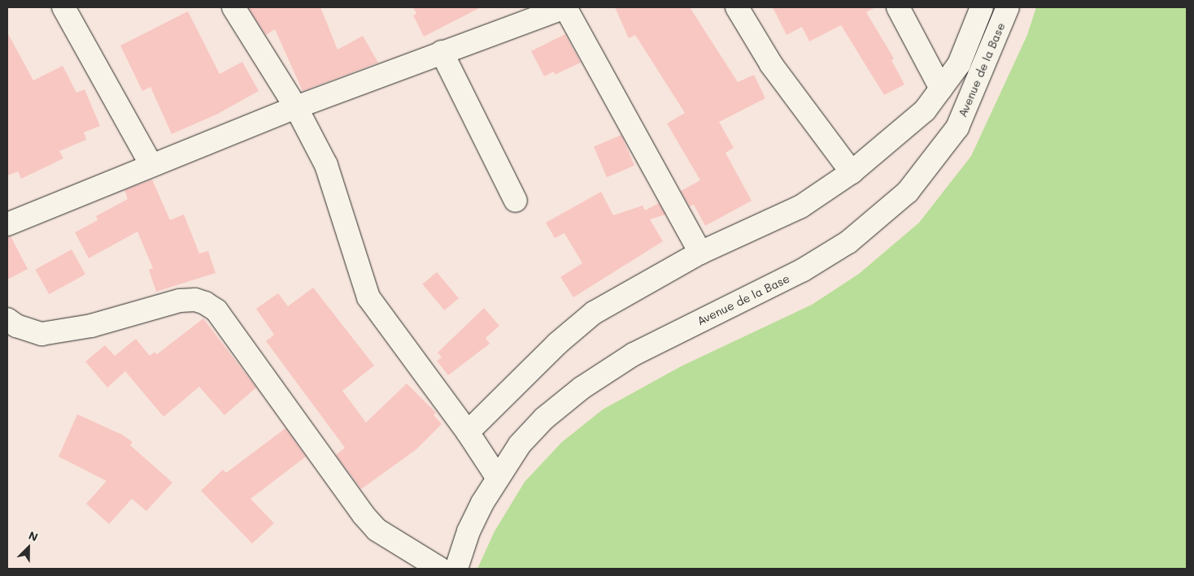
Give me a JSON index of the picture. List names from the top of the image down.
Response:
{
  "streets": {
    "street": ["Avenue de la Base"]
  },
  "north": "top right"
}
